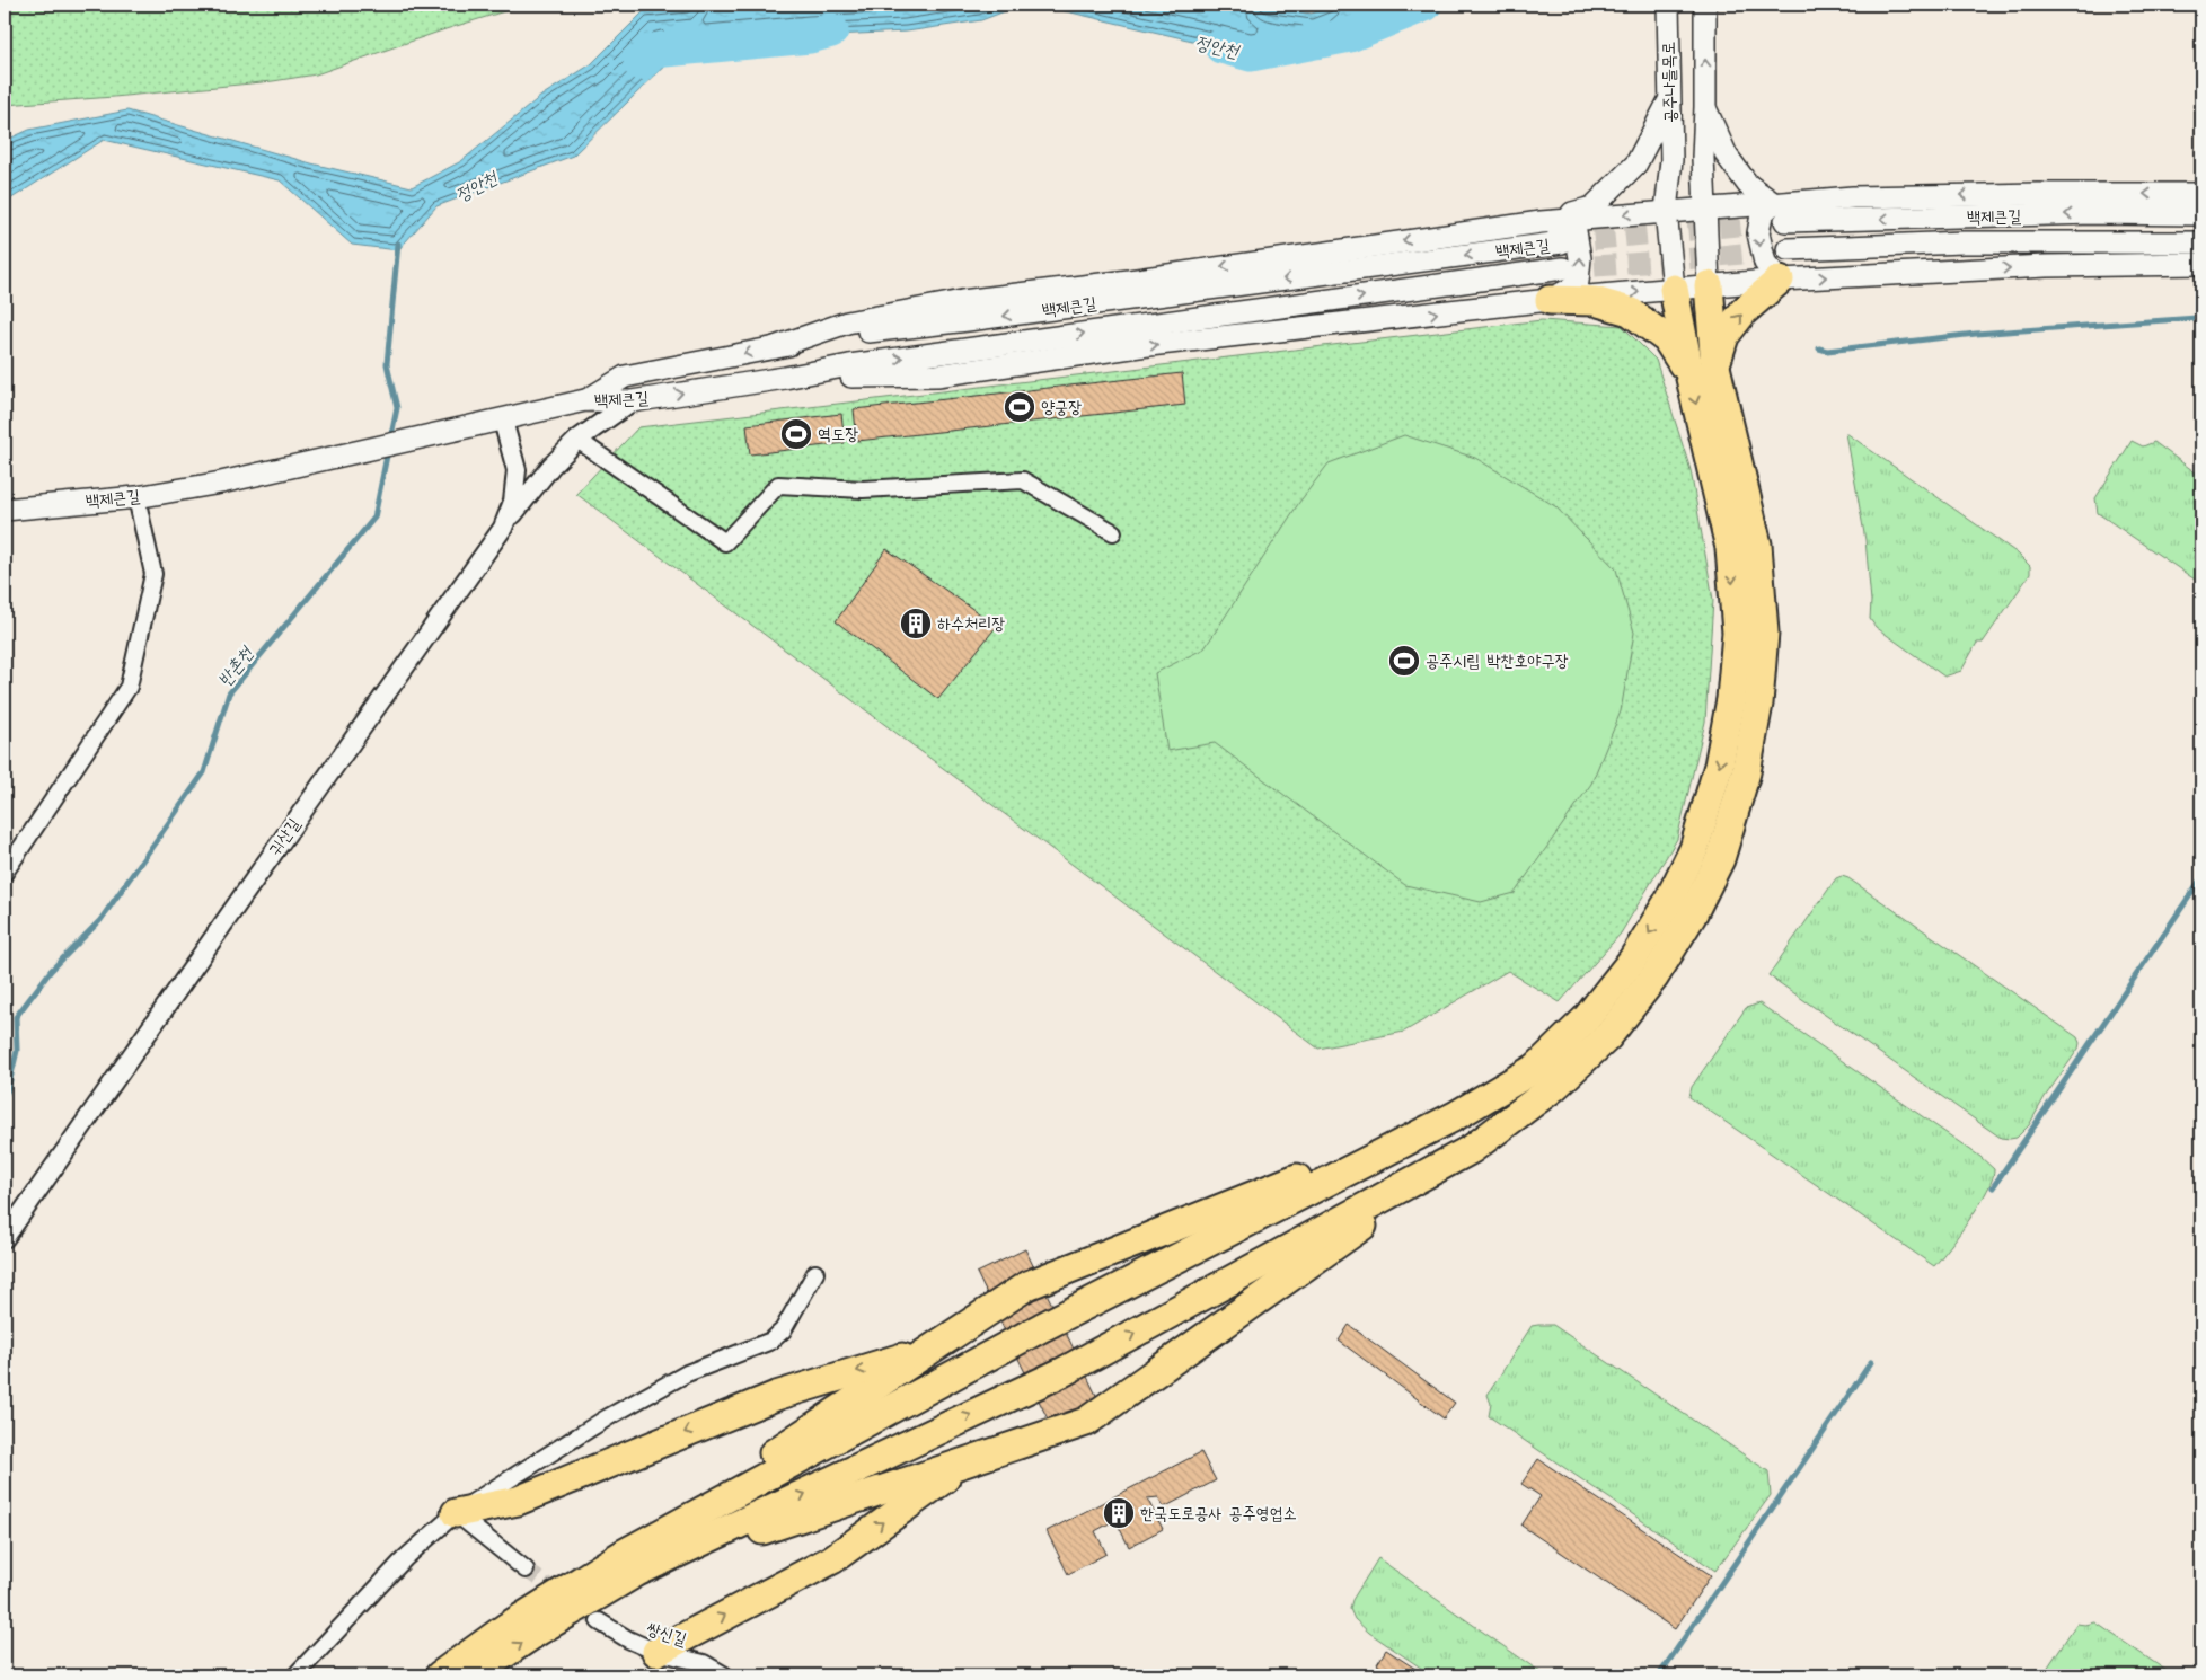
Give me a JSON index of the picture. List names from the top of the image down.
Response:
{
  "streets": {
    "main road": ["공주나들목로", "백제큰길"],
    "street": ["귀산길", "쌍신길"]
  },
  "crossings": [
    ["백제큰길", "귀산길"]
  ],
  "water": ["정안천", "반촌천"],
  "places": {
    "sports": ["양궁장", "역도장", "공주시립 박찬호야구장"],
    "building": ["하수처리장", "한국도로공사 공주영업소"]
  }
}
